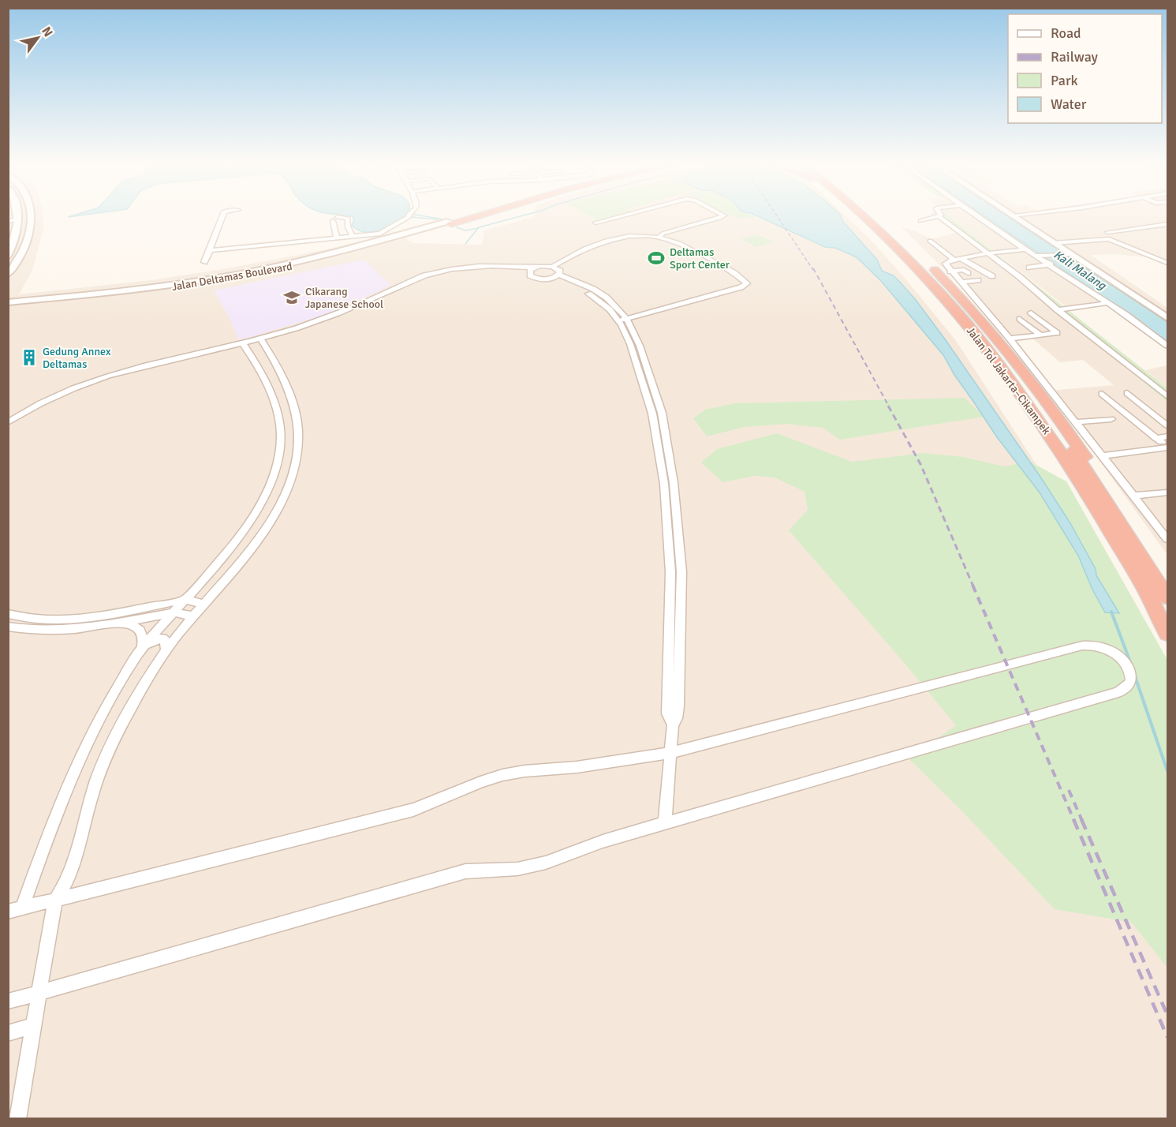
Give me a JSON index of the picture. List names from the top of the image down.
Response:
{
  "streets": {
    "highway": ["Jalan Tol Jakarta–Cikampek"],
    "main road": ["Jalan Deltamas Boulevard"]
  },
  "water": ["Kali Malang"],
  "places": {
    "sports": ["Deltamas Sport Center"],
    "school or university": ["Cikarang Japanese School"],
    "building": ["Gedung Annex Deltamas"]
  },
  "legend": [
    "Road",
    "Railway",
    "Park",
    "Water"
  ],
  "north": "top right"
}
